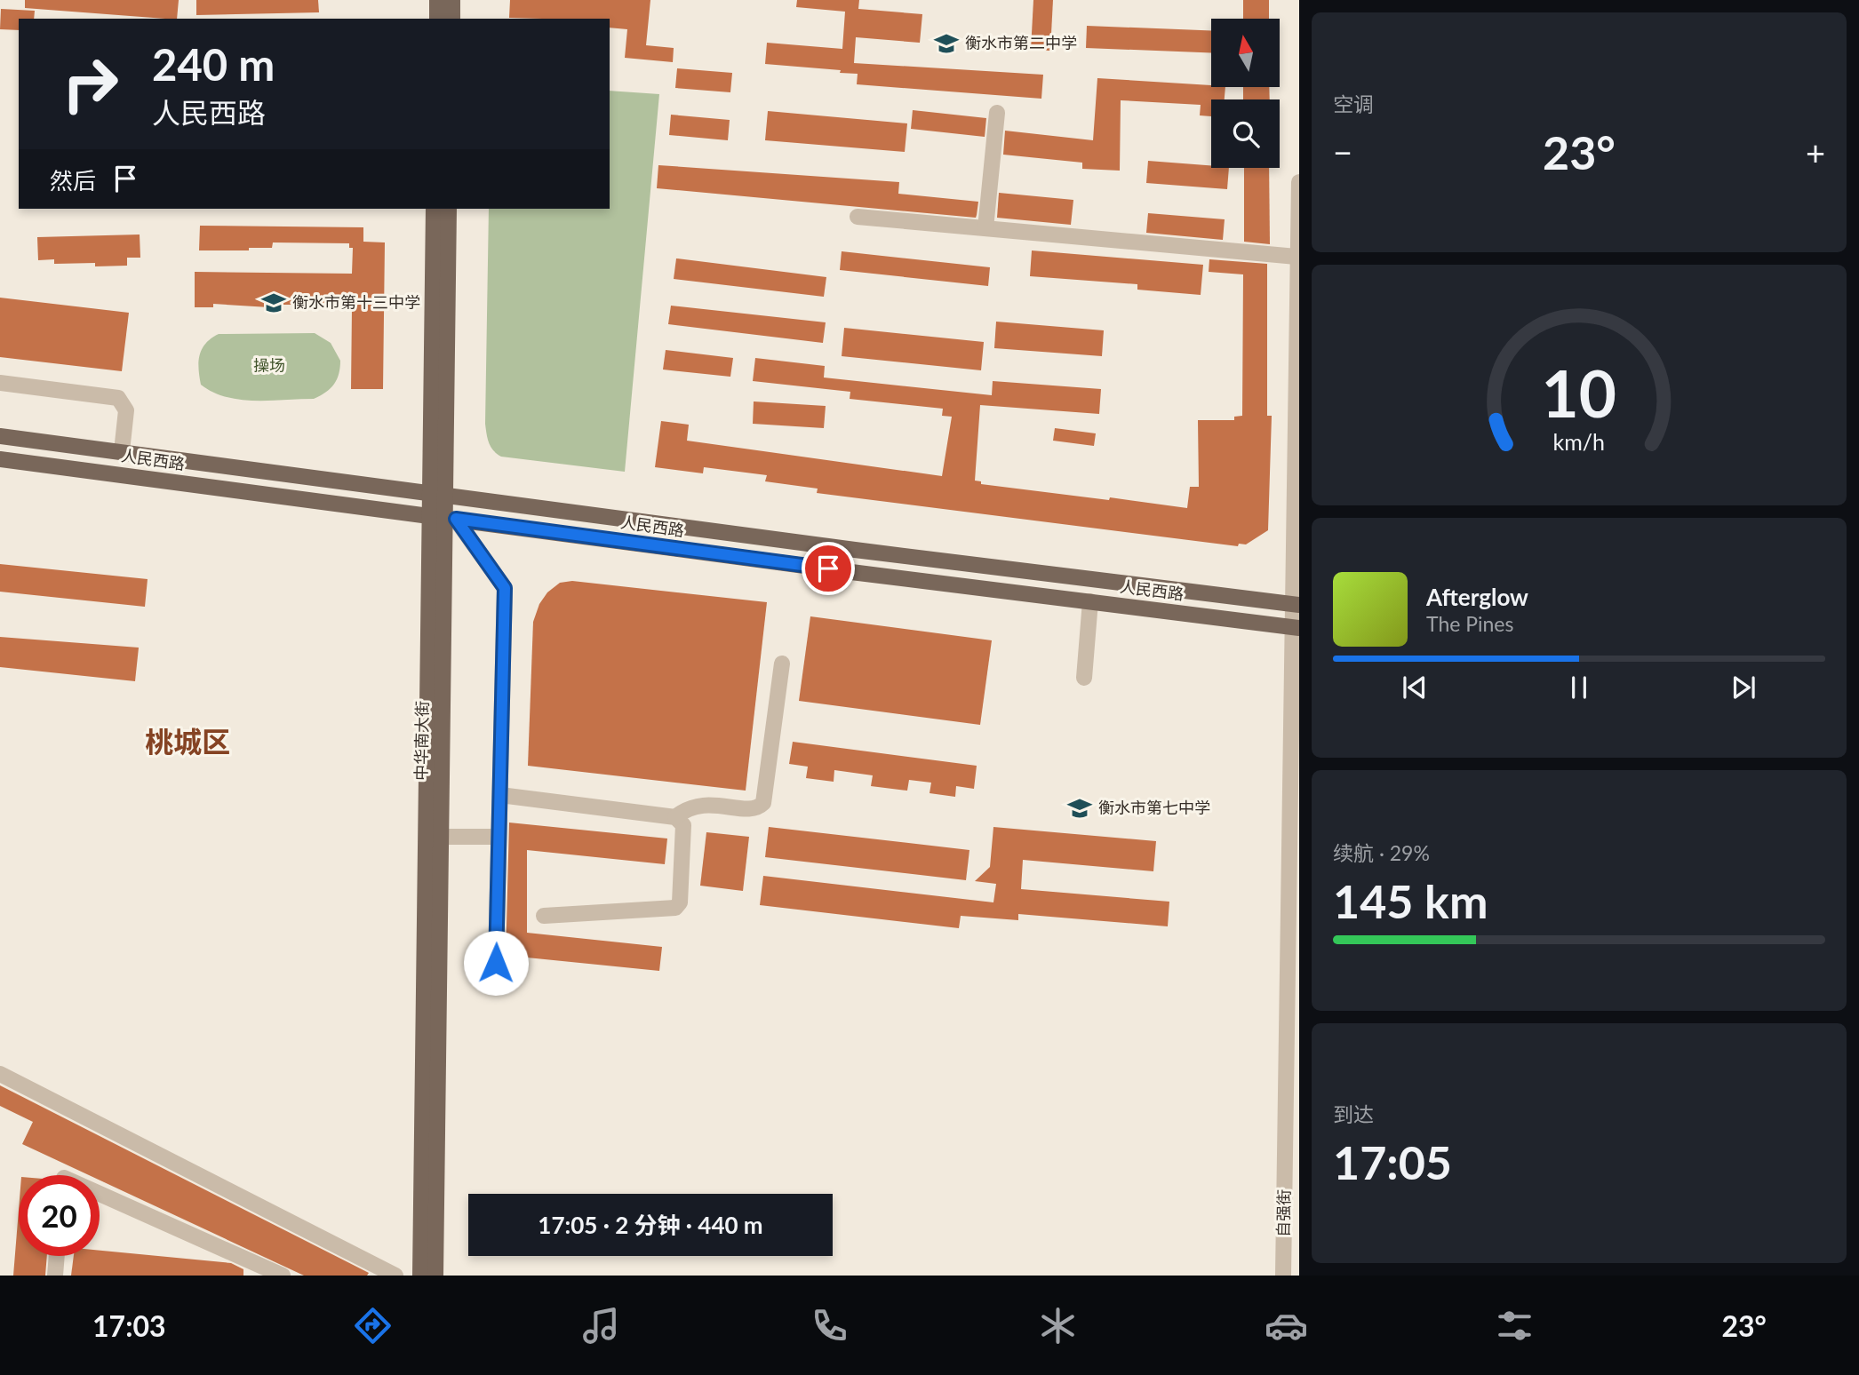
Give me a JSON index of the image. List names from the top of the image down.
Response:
{
  "streets": {
    "main road": ["人民西路", "中华南大街"],
    "street": ["自强街"]
  },
  "crossings": [
    ["人民西路", "中华南大街"],
    ["人民西路", "自强街"]
  ],
  "districts": ["桃城区"],
  "parks": ["操场"],
  "places": {
    "school or university": ["衡水市第二中学", "衡水市第十三中学", "衡水市第七中学"]
  },
  "north": "top",
  "page": {
    "tile": [
      "空调",
      ["续航 · 29%", "145 km"],
      ["到达", "17:05"]
    ],
    "turn": ["240 m", "人民西路"],
    "heat": ["−", "23°", "+"],
    "then": "然后",
    "song": ["Afterglow", "The Pines"],
    "limit": "20",
    "trip": "17:05 · 2 分钟 · 440 m",
    "tabs": ["17:03", "23°"],
    "gauge": ["10", "km/h"]
  }
}
